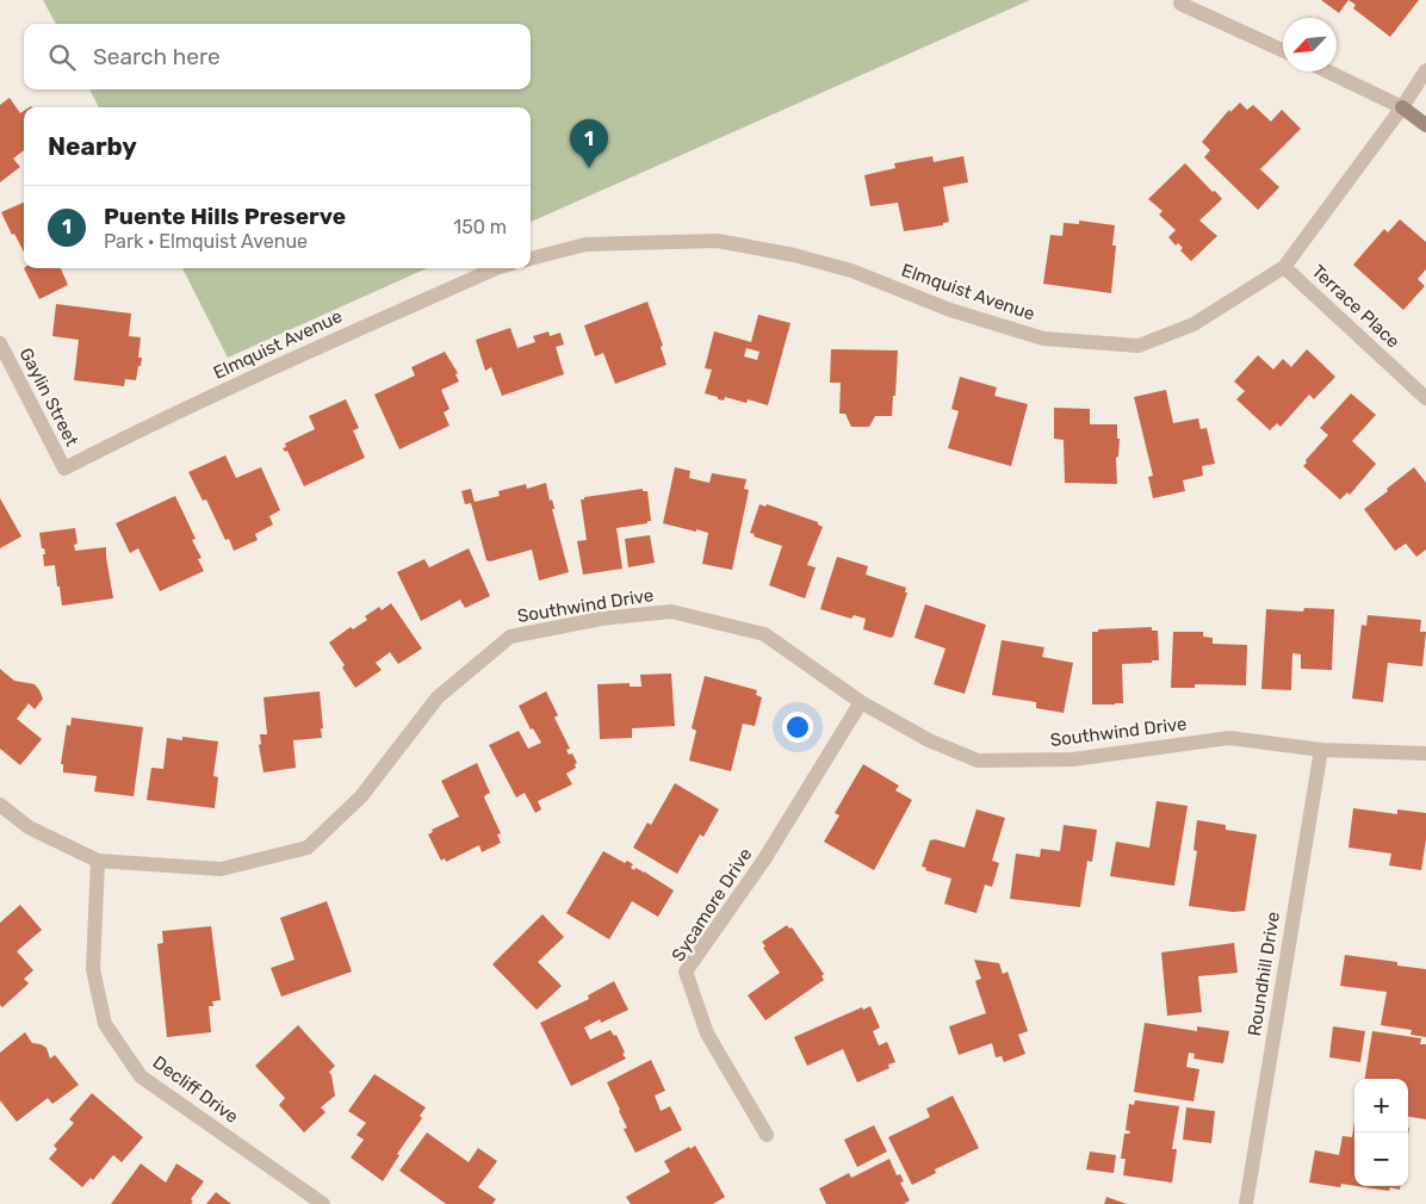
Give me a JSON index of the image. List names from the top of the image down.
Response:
{
  "streets": {
    "street": [
      "Elmquist Avenue",
      "Terrace Place",
      "Gaylin Street",
      "Southwind Drive",
      "Sycamore Drive",
      "Roundhill Drive",
      "Decliff Drive"
    ]
  },
  "crossings": [
    ["Elmquist Avenue", "Terrace Place"],
    ["Elmquist Avenue", "Gaylin Street"],
    ["Southwind Drive", "Sycamore Drive"],
    ["Southwind Drive", "Roundhill Drive"],
    ["Southwind Drive", "Decliff Drive"]
  ],
  "north": "bottom left",
  "page": {
    "search": "Search here",
    "heading": "Nearby",
    "pins": "1",
    "list": [
      {
        "mark": "1",
        "name": "Puente Hills Preserve",
        "note": "Park · Elmquist Avenue",
        "value": "150 m"
      }
    ],
    "map_buttons": ["+", "−"]
  }
}
